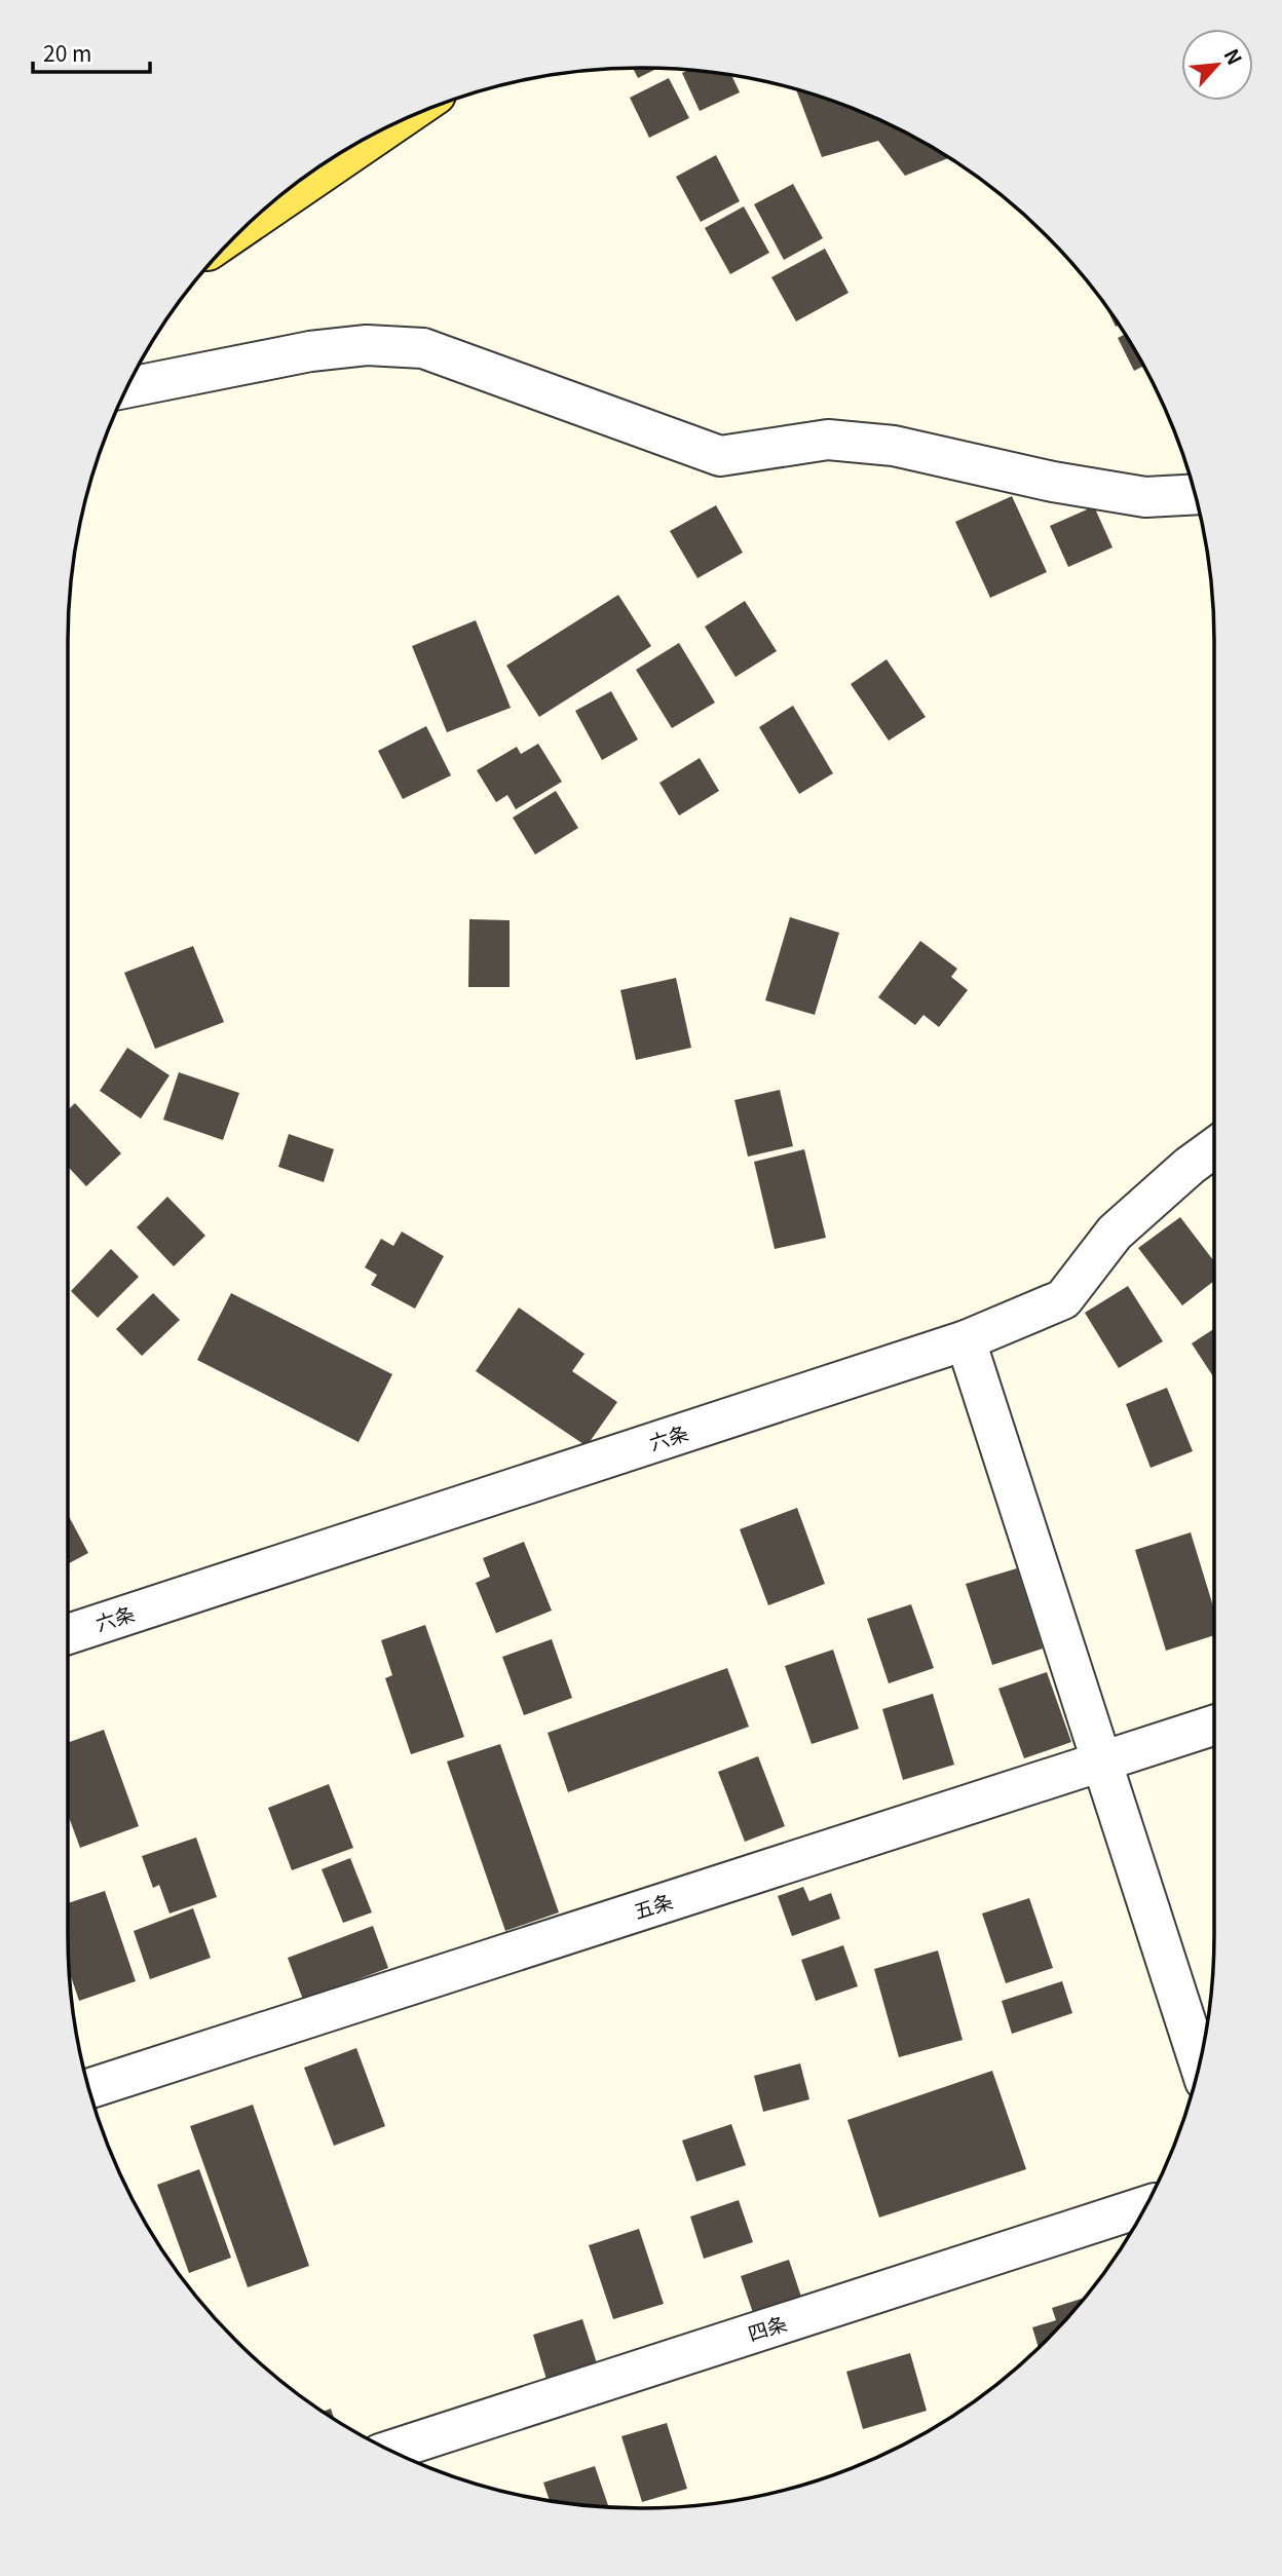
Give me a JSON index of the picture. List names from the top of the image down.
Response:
{
  "streets": {
    "street": ["六条", "五条", "四条"]
  },
  "scale_bar": "20 m",
  "north": "top right"
}
